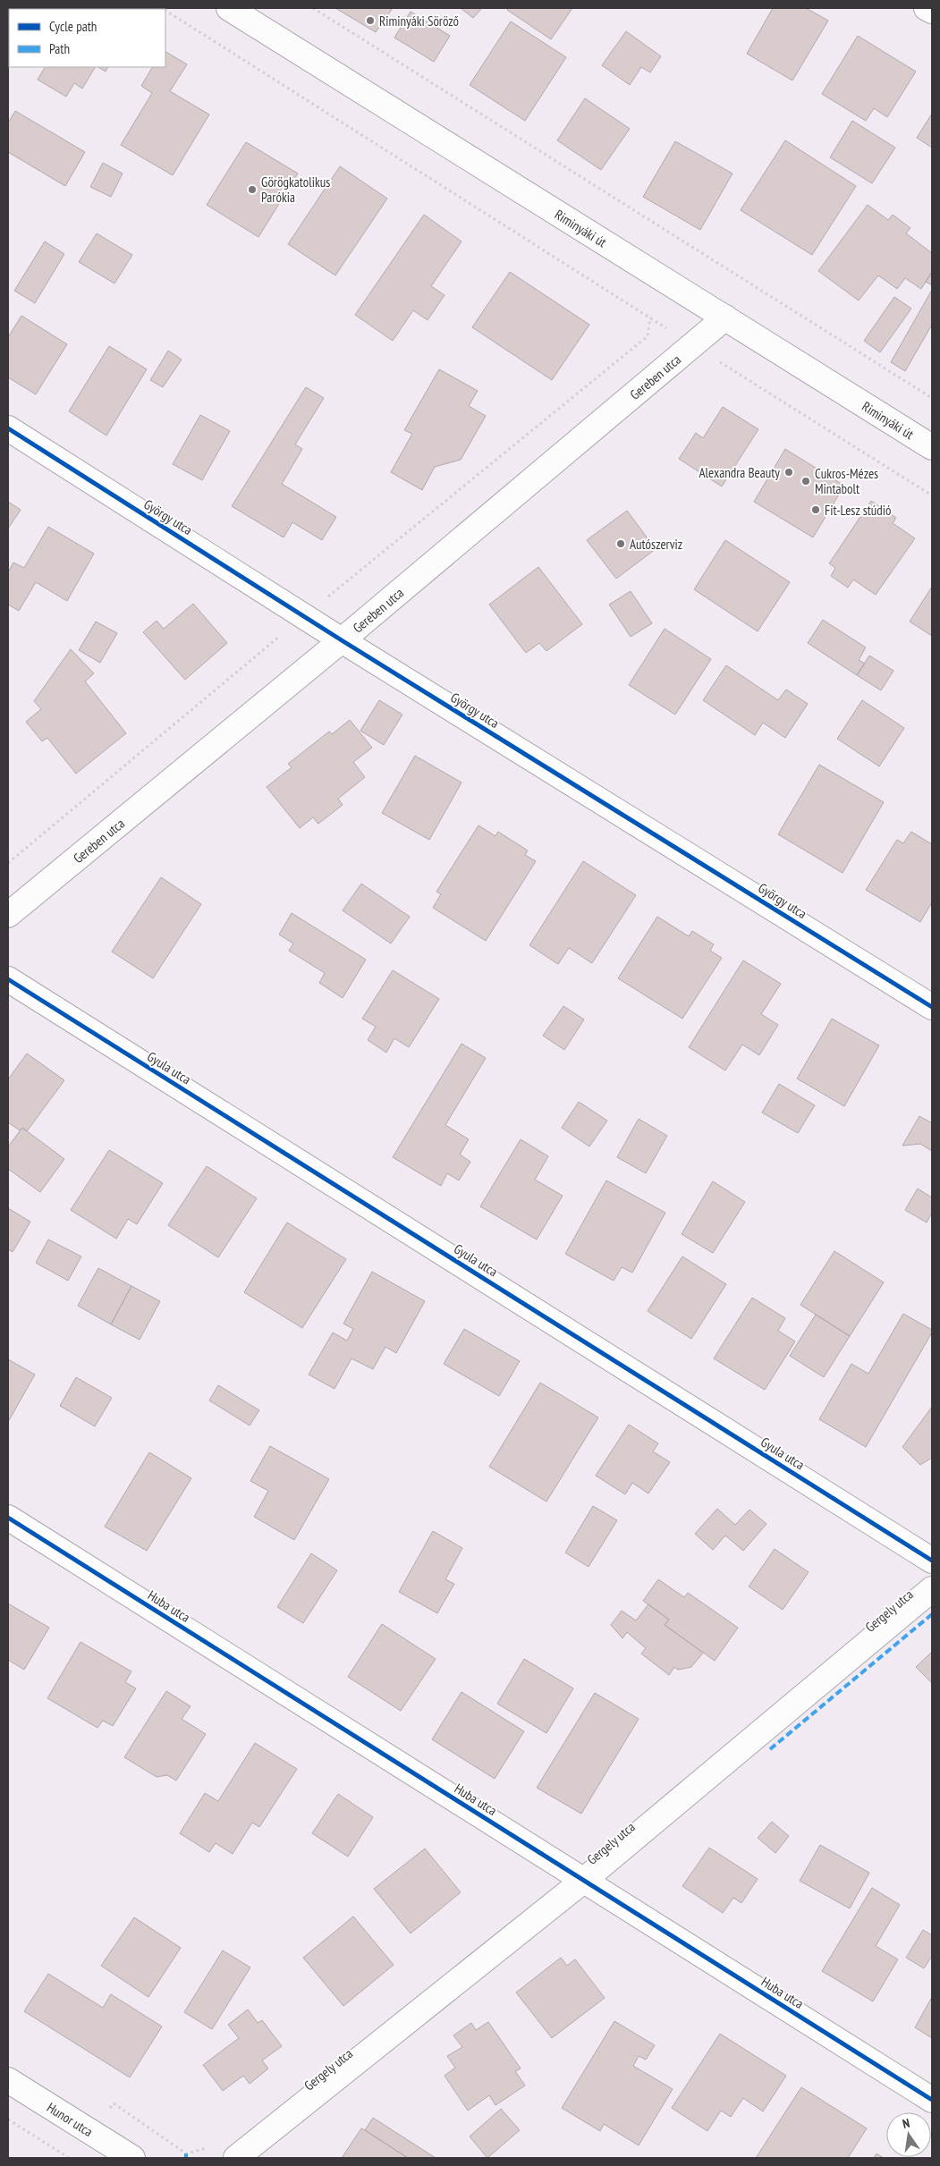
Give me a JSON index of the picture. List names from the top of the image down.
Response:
{
  "streets": {
    "street": [
      "Riminyáki út",
      "Gereben utca",
      "György utca",
      "Gyula utca",
      "Huba utca",
      "Gergely utca",
      "Hunor utca"
    ]
  },
  "crossings": [
    ["Riminyáki út", "Gereben utca"],
    ["Gereben utca", "György utca"],
    ["Huba utca", "Gergely utca"]
  ],
  "places": [
    "Riminyáki Söröző",
    "Görögkatolikus Parókia",
    "Alexandra Beauty",
    "Cukros-Mézes Mintabolt",
    "Fit-Lesz stúdió",
    "Autószerviz"
  ],
  "legend": ["Cycle path", "Path"],
  "north": "top"
}
